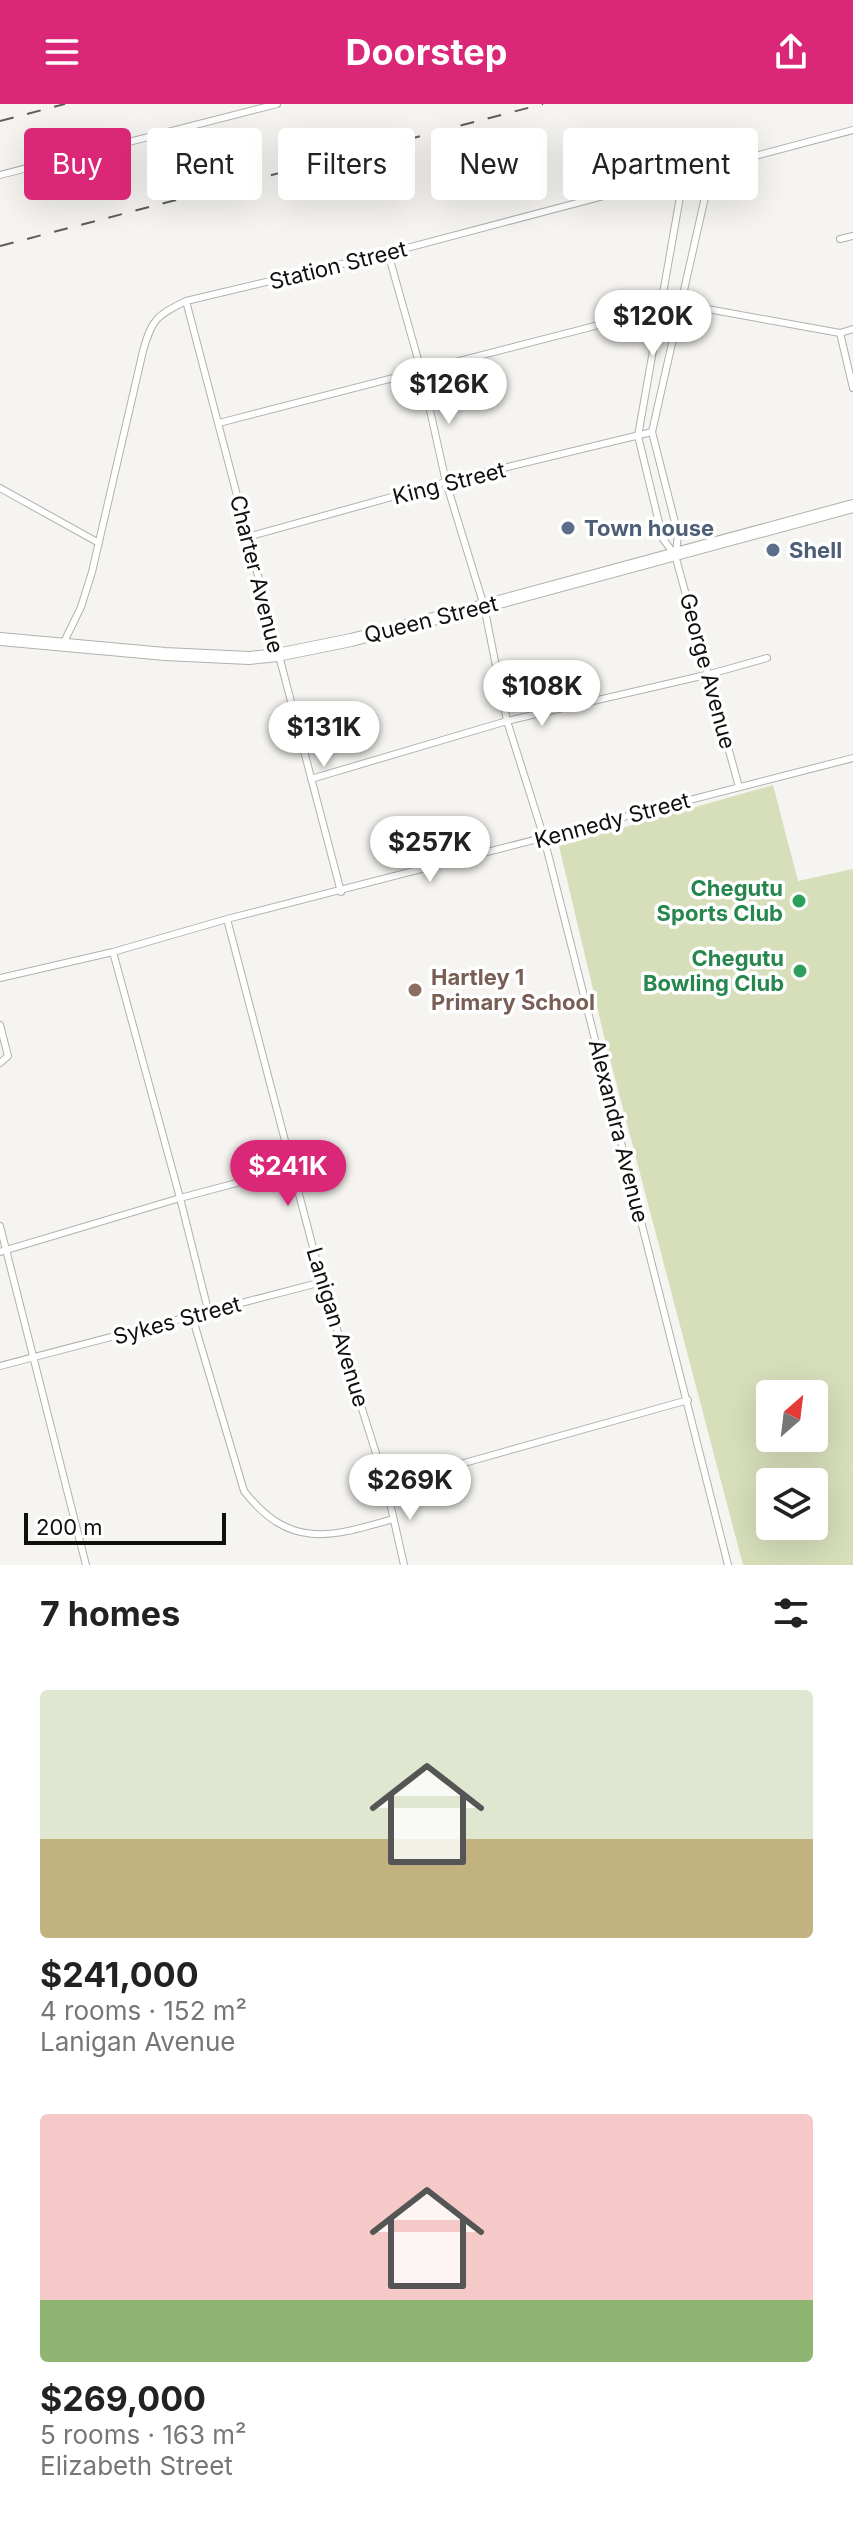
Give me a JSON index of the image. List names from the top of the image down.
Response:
{
  "streets": {
    "highway": ["Queen Street"],
    "street": [
      "Station Street",
      "King Street",
      "Charter Avenue",
      "George Avenue",
      "Kennedy Street",
      "Alexandra Avenue",
      "Sykes Street",
      "Lanigan Avenue"
    ]
  },
  "crossings": [
    ["Station Street", "Charter Avenue"],
    ["Station Street", "Queen Street"],
    ["Station Street", "Alexandra Avenue"],
    ["King Street", "Charter Avenue"],
    ["King Street", "George Avenue"],
    ["King Street", "Alexandra Avenue"],
    ["Charter Avenue", "Queen Street"],
    ["Charter Avenue", "Kennedy Street"],
    ["Queen Street", "George Avenue"],
    ["Queen Street", "Alexandra Avenue"],
    ["George Avenue", "Kennedy Street"],
    ["Kennedy Street", "Alexandra Avenue"],
    ["Kennedy Street", "Lanigan Avenue"],
    ["Sykes Street", "Lanigan Avenue"]
  ],
  "places": [
    "Town house",
    "Shell",
    "Chegutu Sports Club",
    "Chegutu Bowling Club",
    "Hartley 1 Primary School"
  ],
  "scale_bar": "200 m",
  "north": "top right",
  "page": {
    "header": "Doorstep",
    "chip": [
      "Buy",
      "Rent",
      "Filters",
      "New",
      "Apartment"
    ],
    "price": [
      "$120K",
      "$126K",
      "$108K",
      "$131K",
      "$257K",
      "$241K",
      "$269K"
    ],
    "scale": "200 m",
    "heading": "7 homes",
    "list": [
      {
        "name": "$241,000",
        "note": "4 rooms · 152 m² · Lanigan Avenue"
      },
      {
        "name": "$269,000",
        "note": "5 rooms · 163 m² · Elizabeth Street"
      }
    ]
  }
}
